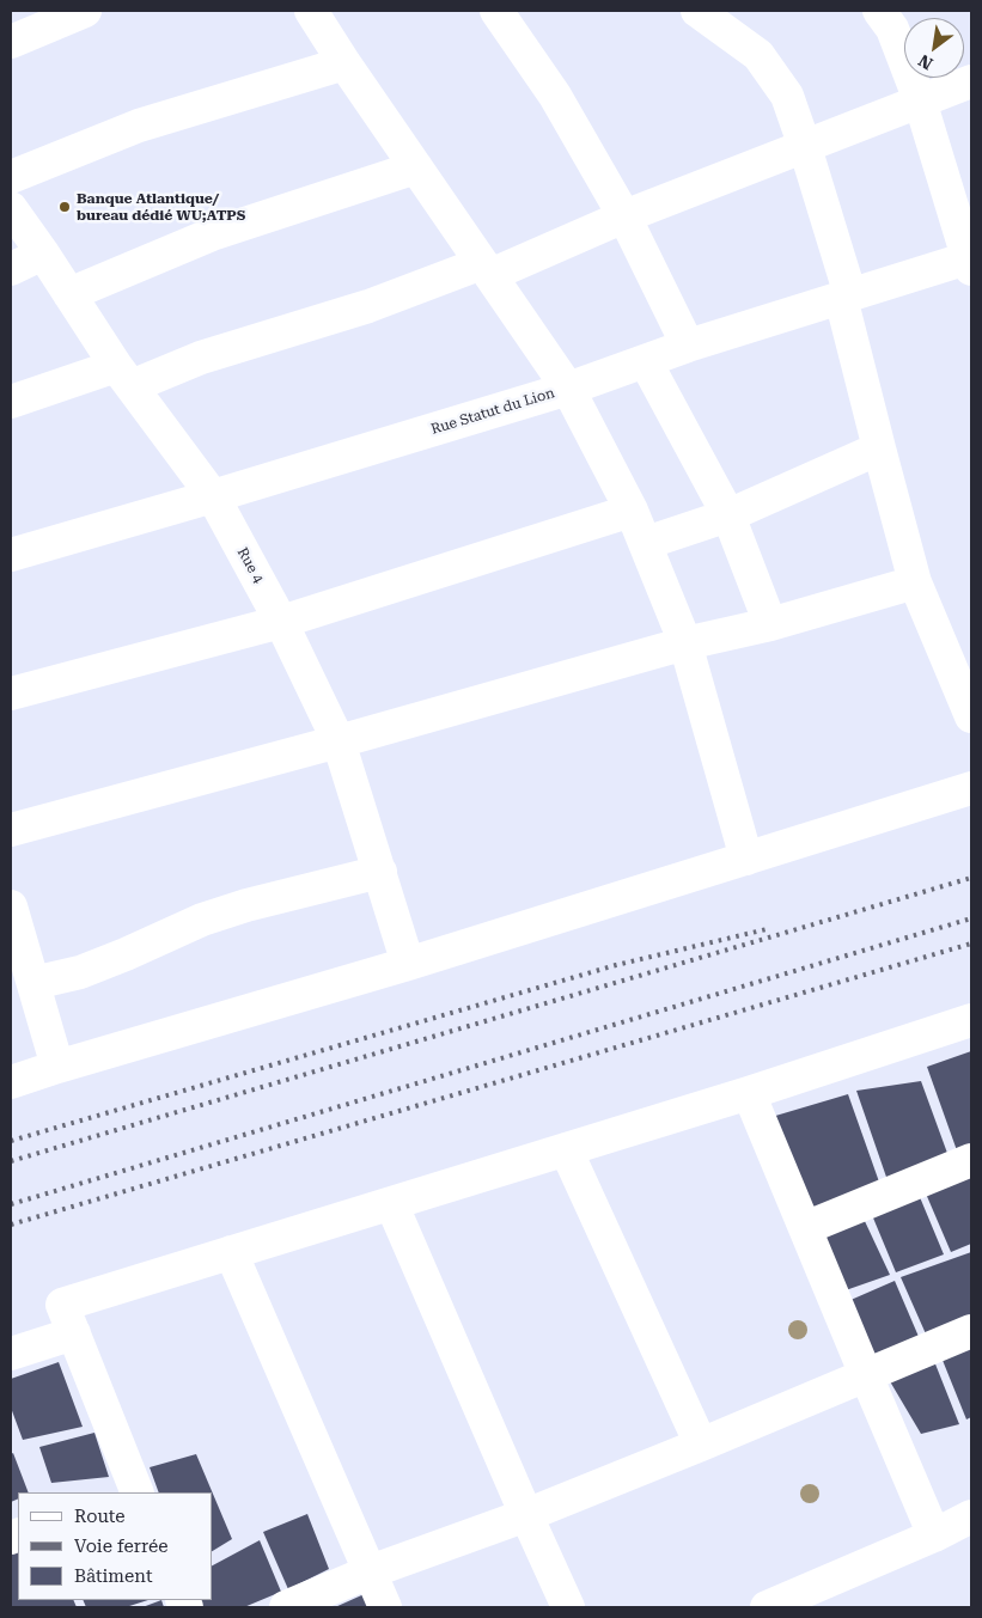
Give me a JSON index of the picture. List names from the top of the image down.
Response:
{
  "streets": {
    "street": ["Rue Statut du Lion", "Rue 4"]
  },
  "crossings": [
    ["Rue Statut du Lion", "Rue 4"]
  ],
  "places": ["Banque Atlantique/ bureau dédié WU;ATPS"],
  "legend": ["Route", "Voie ferrée", "Bâtiment"],
  "north": "bottom left"
}
